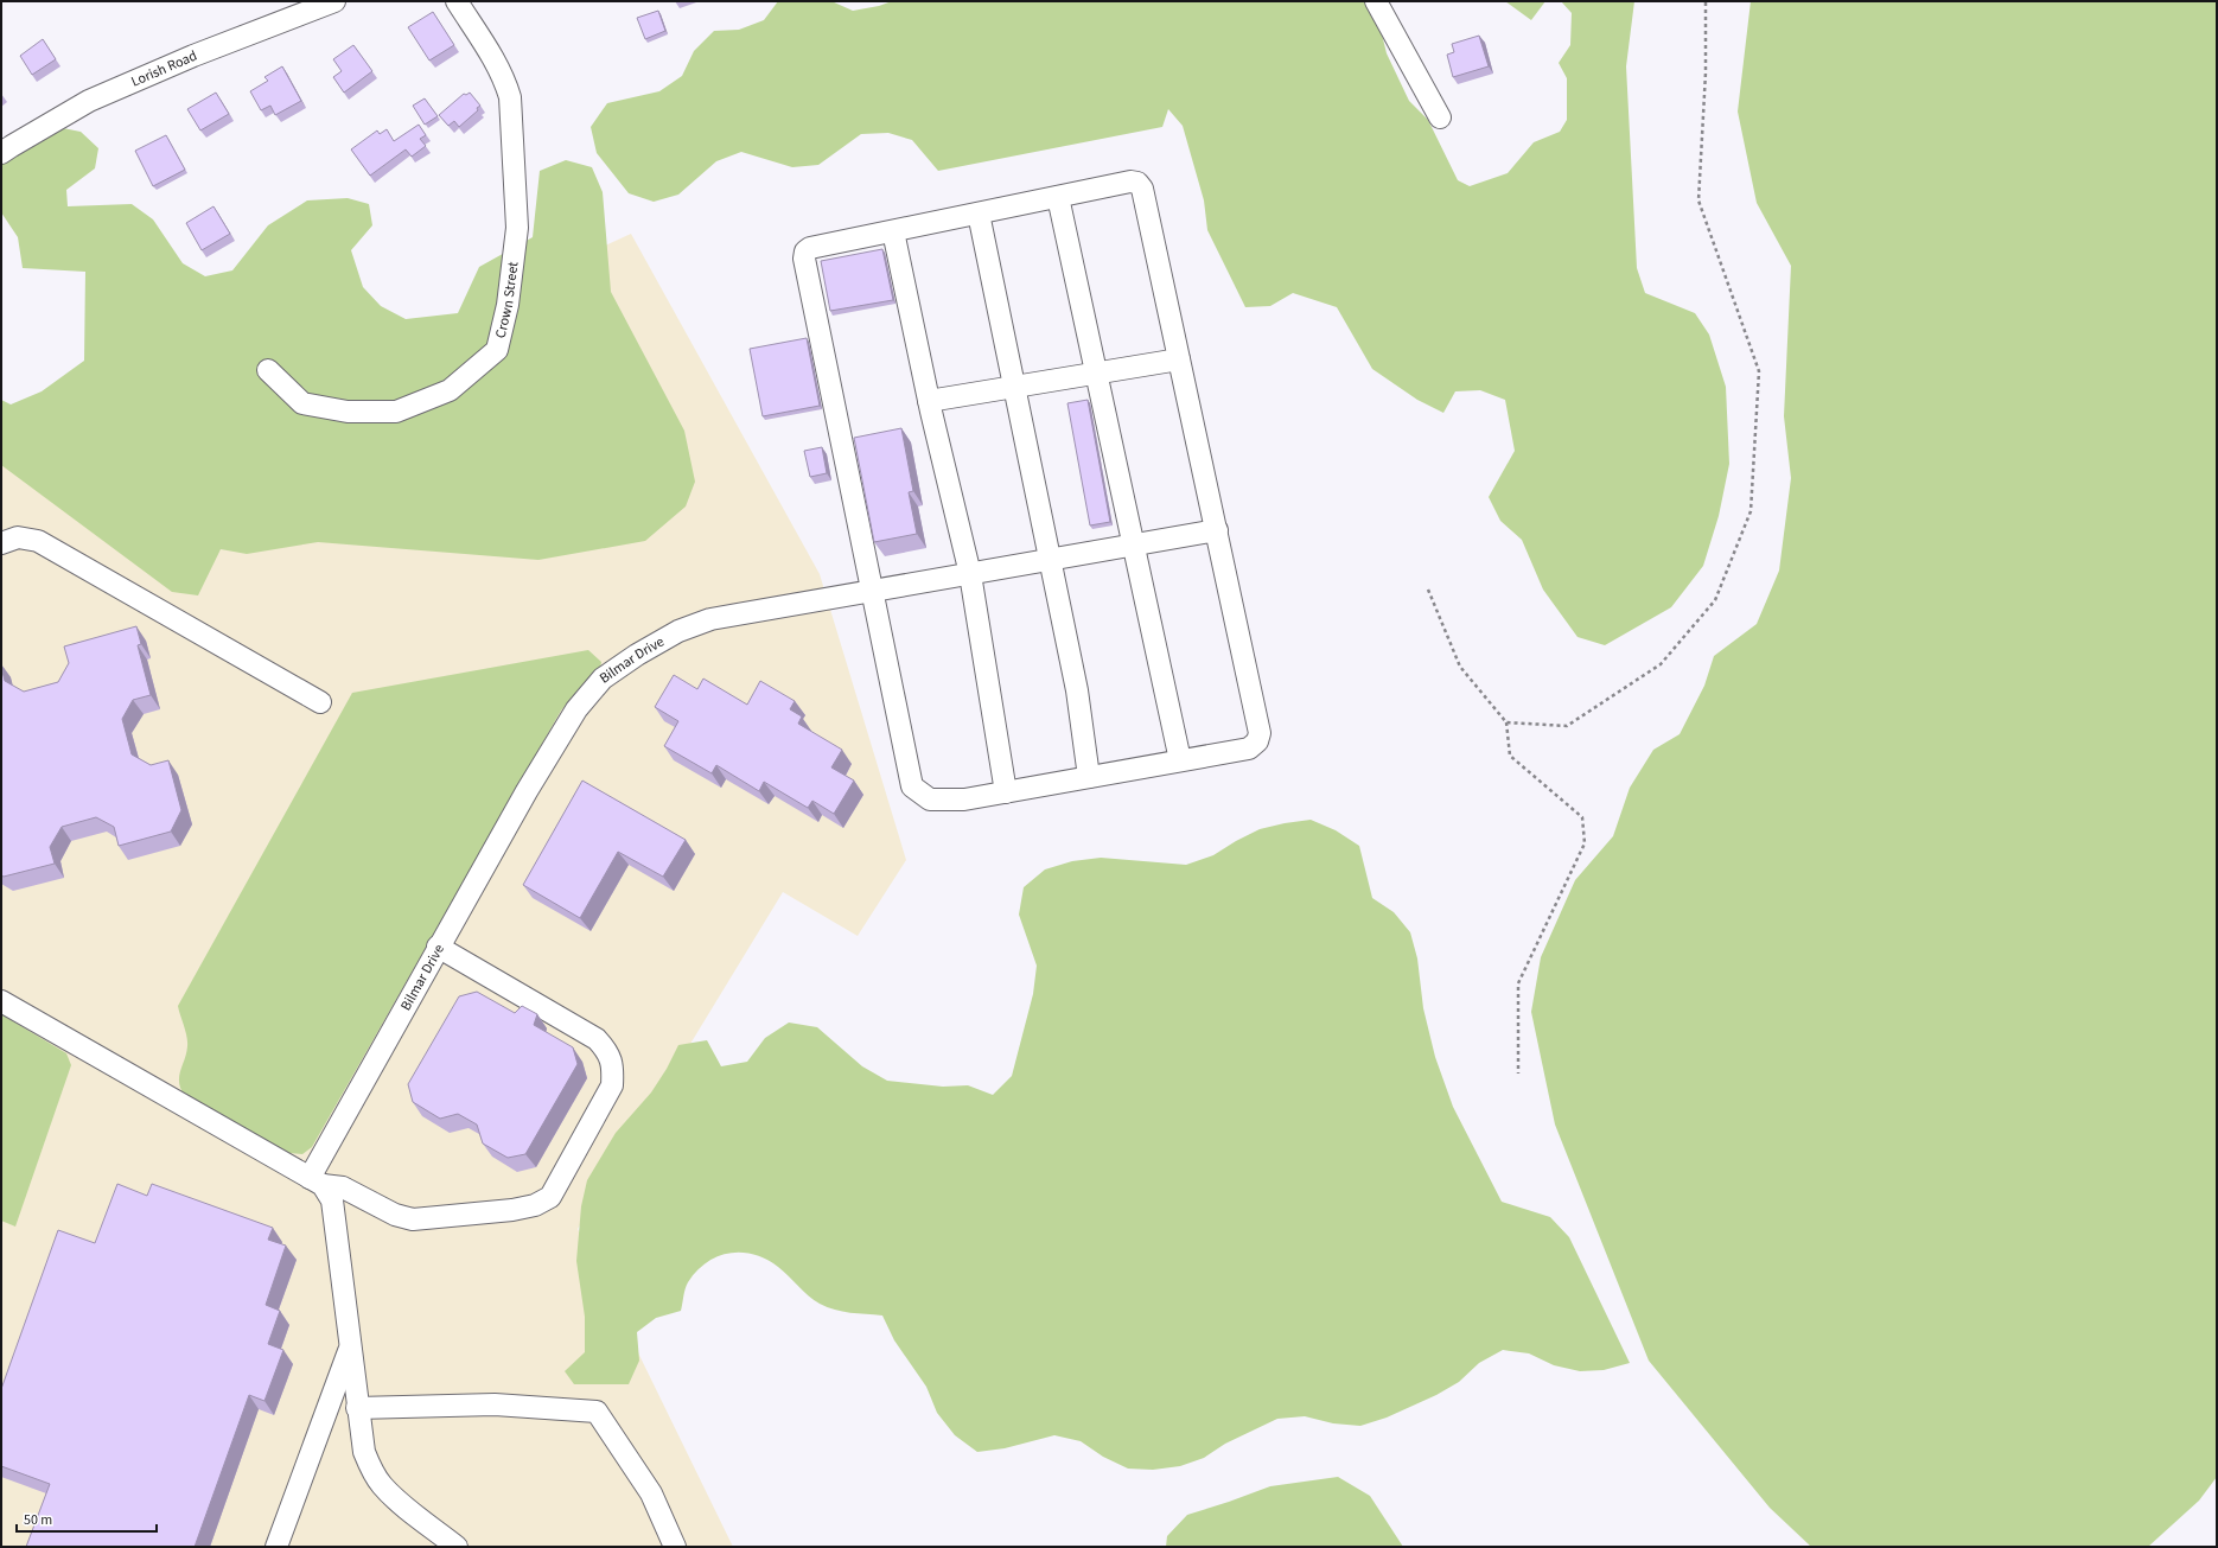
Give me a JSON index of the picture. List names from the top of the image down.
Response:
{
  "streets": {
    "street": ["Lorish Road", "Crown Street", "Bilmar Drive"]
  },
  "scale_bar": "50 m"
}
